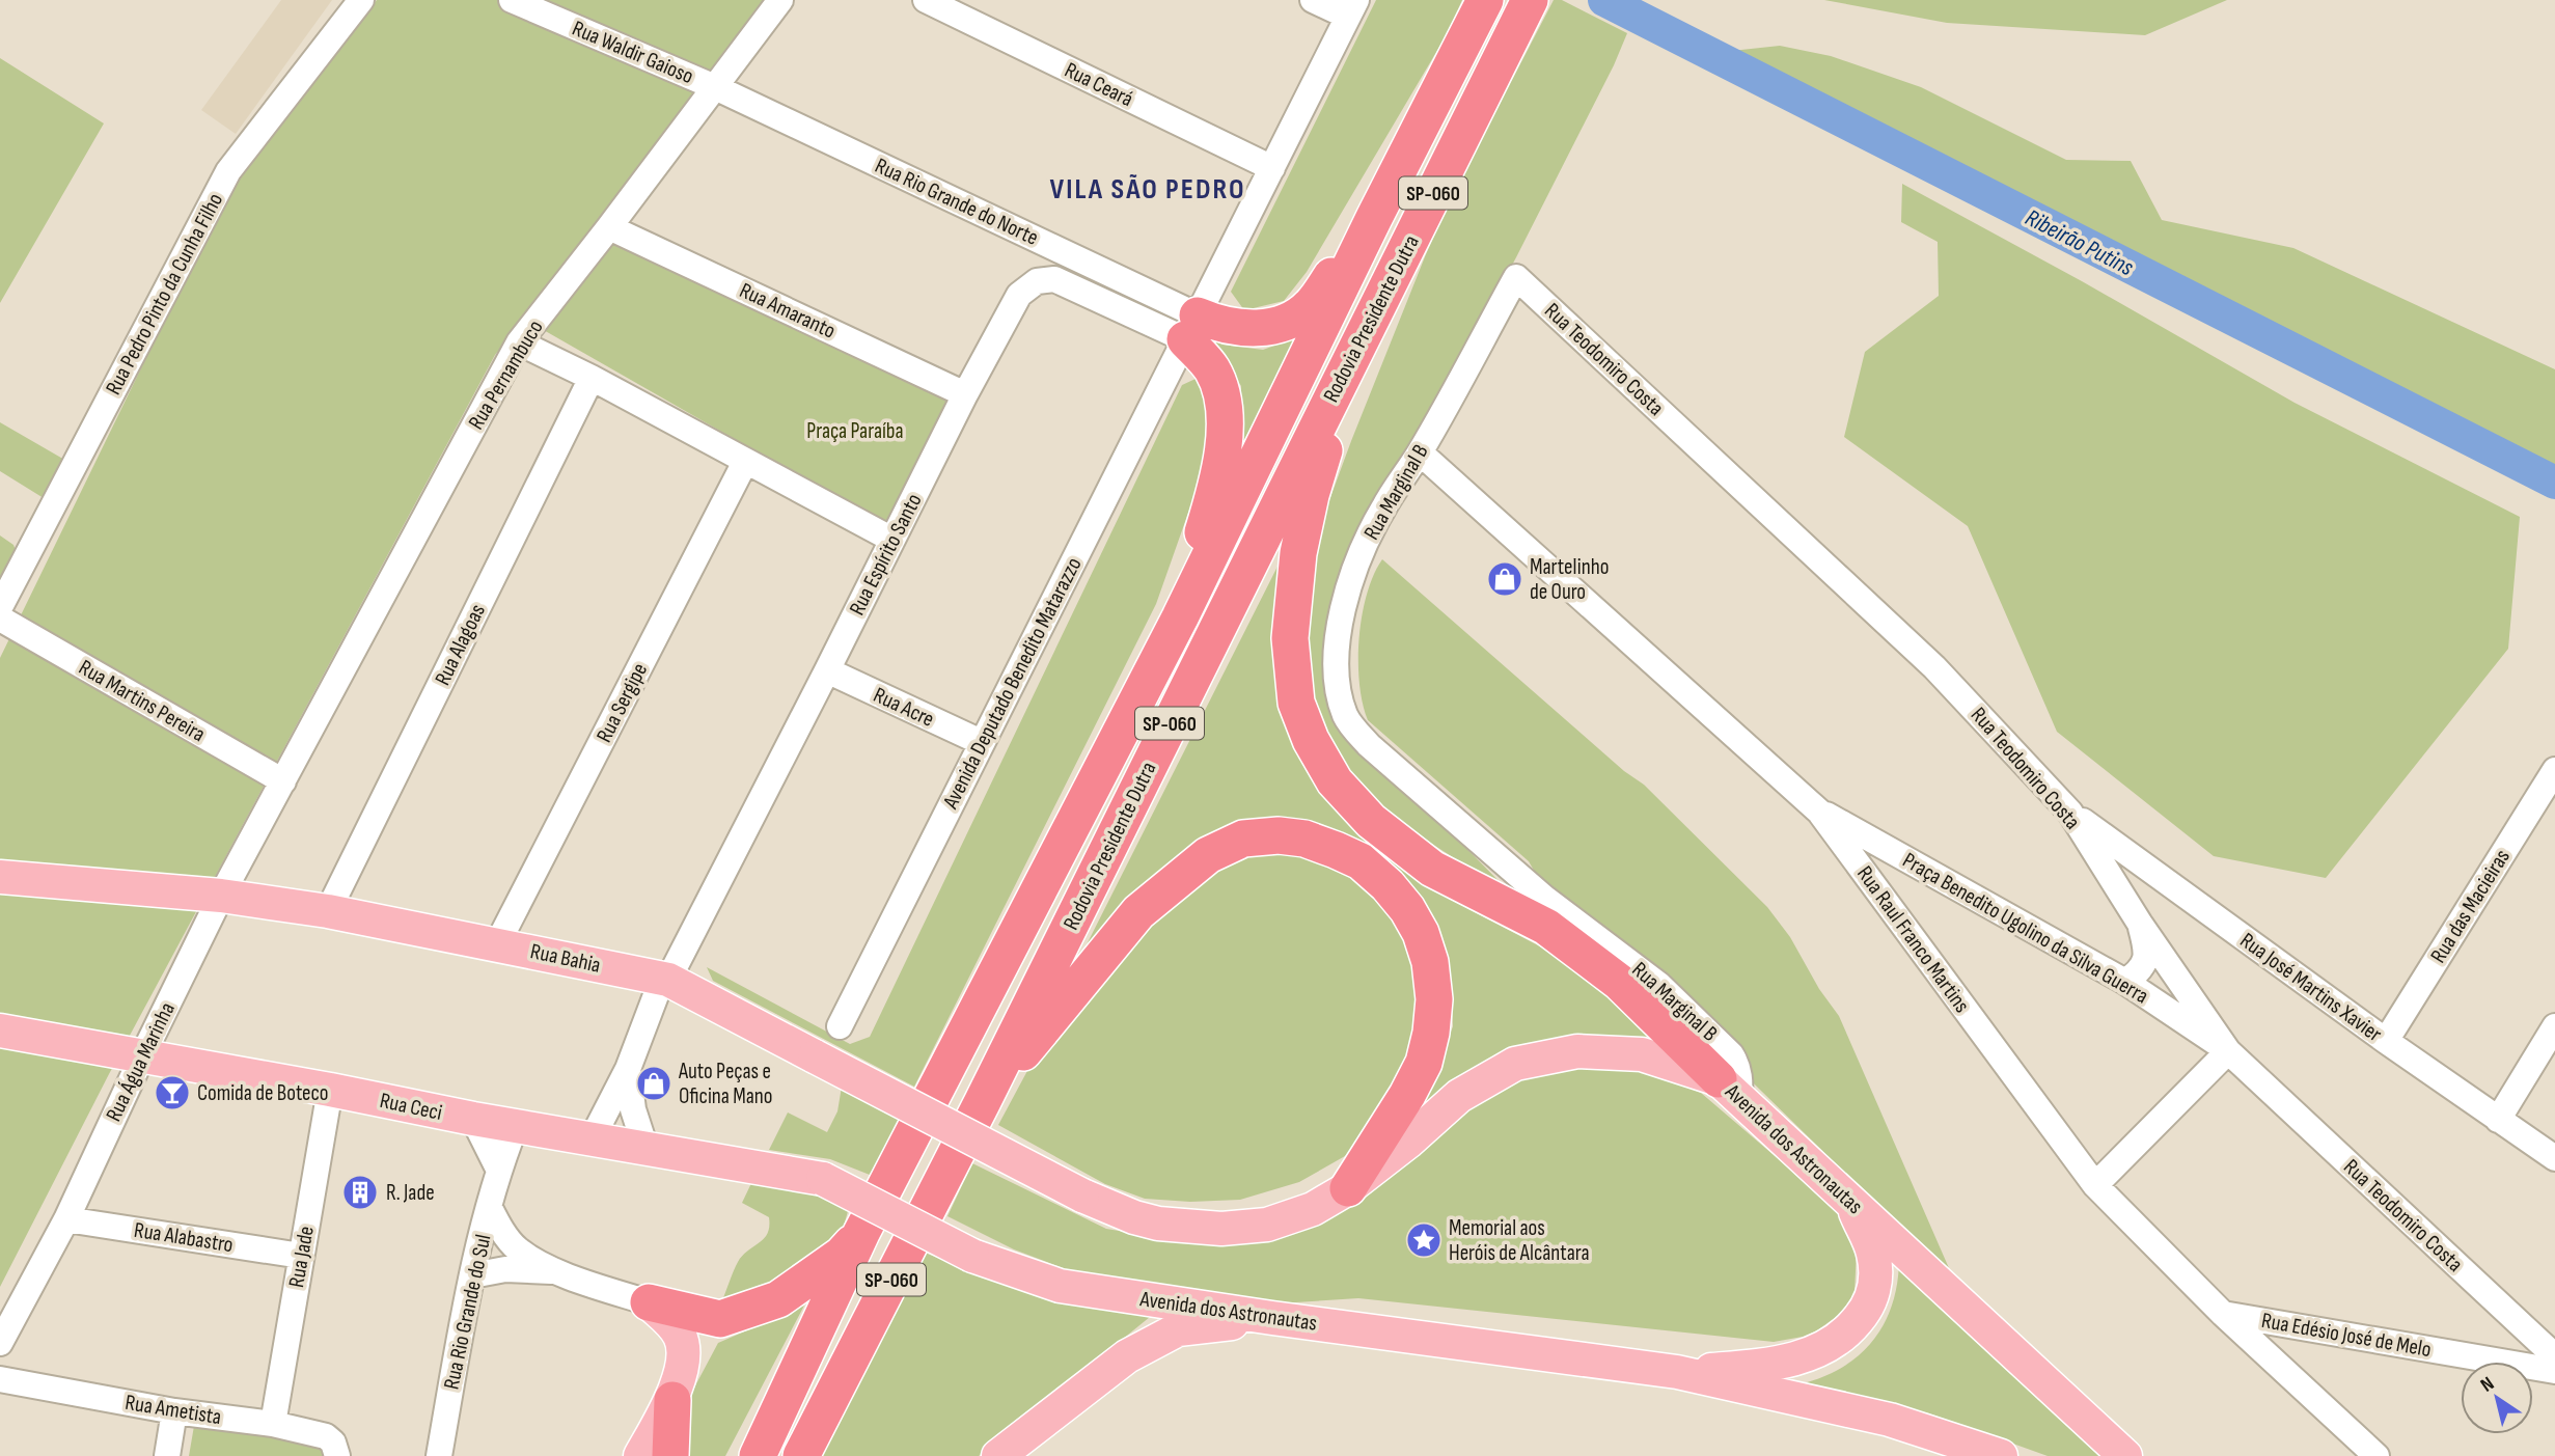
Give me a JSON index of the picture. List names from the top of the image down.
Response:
{
  "streets": {
    "highway": ["SP-060", "Rodovia Presidente Dutra"],
    "main road": ["Rua Bahia", "Rua Ceci", "Avenida dos Astronautas"],
    "street": [
      "Rua Waldir Gaioso",
      "Rua Ceará",
      "Rua Rio Grande do Norte",
      "Rua Pedro Pinto da Cunha Filho",
      "Rua Amaranto",
      "Rua Teodomiro Costa",
      "Rua Pernambuco",
      "Rua Marginal B",
      "Rua Espírito Santo",
      "Rua Alagoas",
      "Avenida Deputado Benedito Matarazzo",
      "Rua Martins Pereira",
      "Rua Sergipe",
      "Rua Acre",
      "Rua das Macieiras",
      "Praça Benedito Ugolino da Silva Guerra",
      "Rua Raul Franco Martins",
      "Rua José Martins Xavier",
      "Rua Água Marinha",
      "Rua Alabastro",
      "Rua Jade",
      "Rua Rio Grande do Sul",
      "Rua Edésio José de Melo",
      "Rua Ametista"
    ]
  },
  "crossings": [
    ["Rua Waldir Gaioso", "Rua Rio Grande do Norte"],
    ["Rua Waldir Gaioso", "Rua Pernambuco"],
    ["Rua Ceará", "Avenida Deputado Benedito Matarazzo"],
    ["Rua Rio Grande do Norte", "Rua Pernambuco"],
    ["Rua Rio Grande do Norte", "Rua Espírito Santo"],
    ["Rua Rio Grande do Norte", "Avenida Deputado Benedito Matarazzo"],
    ["Rua Amaranto", "Rua Pernambuco"],
    ["Rua Amaranto", "Rua Espírito Santo"],
    ["Rua Teodomiro Costa", "Rua Marginal B"],
    ["Rua Teodomiro Costa", "Praça Benedito Ugolino da Silva Guerra"],
    ["Rua Teodomiro Costa", "Rua José Martins Xavier"],
    ["Rua Pernambuco", "Rua Martins Pereira"],
    ["Rua Pernambuco", "Rua Água Marinha"],
    ["Rua Marginal B", "Rua Raul Franco Martins"],
    ["Rua Espírito Santo", "Avenida Deputado Benedito Matarazzo"],
    ["Rua Espírito Santo", "Rua Acre"],
    ["Rua Espírito Santo", "Rua Bahia"],
    ["Rua Espírito Santo", "Rua Ceci"],
    ["Rua Alagoas", "Rua Bahia"],
    ["Avenida Deputado Benedito Matarazzo", "Rua Acre"],
    ["Rua Martins Pereira", "Rua Água Marinha"],
    ["Rua Sergipe", "Rua Bahia"],
    ["Rua das Macieiras", "Rua José Martins Xavier"],
    ["Praça Benedito Ugolino da Silva Guerra", "Rua Raul Franco Martins"],
    ["Rua Raul Franco Martins", "Rua Edésio José de Melo"],
    ["Rua Bahia", "Rua Água Marinha"],
    ["Rua Bahia", "Avenida dos Astronautas"],
    ["Rua Água Marinha", "Rua Ceci"],
    ["Rua Água Marinha", "Rua Alabastro"],
    ["Rua Ceci", "Avenida dos Astronautas"],
    ["Rua Ceci", "Rua Jade"],
    ["Rua Ceci", "Rua Rio Grande do Sul"],
    ["Rua Alabastro", "Rua Jade"],
    ["Rua Jade", "Rua Ametista"]
  ],
  "districts": ["VILA SÃO PEDRO"],
  "water": ["Ribeirão Putins"],
  "parks": ["Praça Paraíba"],
  "places": {
    "shop": ["Martelinho de Ouro", "Auto Peças e Oficina Mano"],
    "bar": ["Comida de Boteco"],
    "building": ["R. Jade"],
    "place": ["Memorial aos Heróis de Alcântara"]
  },
  "north": "top left"
}
